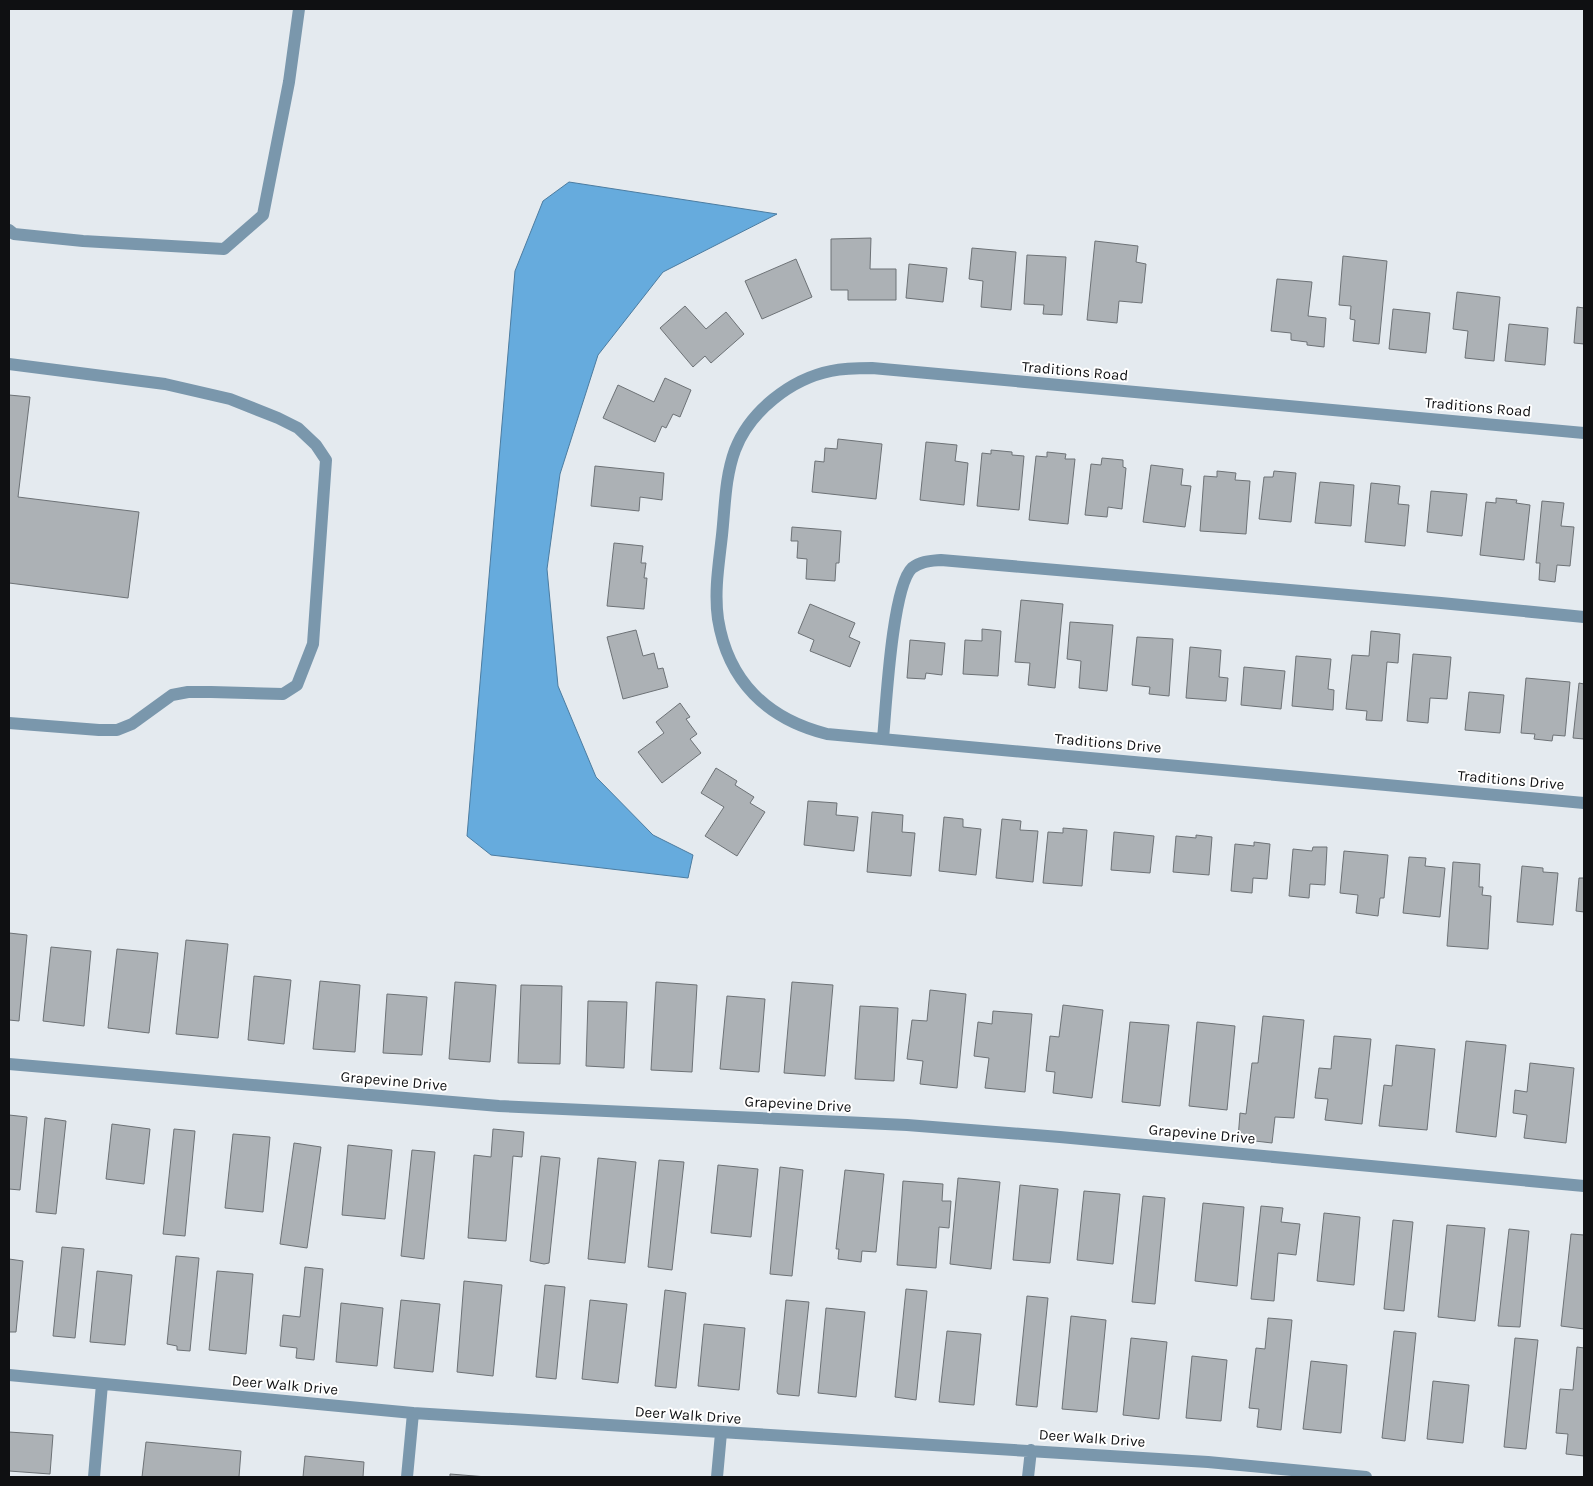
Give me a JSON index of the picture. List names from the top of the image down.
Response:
{
  "streets": {
    "street": [
      "Traditions Road",
      "Traditions Drive",
      "Grapevine Drive",
      "Deer Walk Drive"
    ]
  },
  "crossings": [
    ["Traditions Road", "Traditions Drive"]
  ]
}
